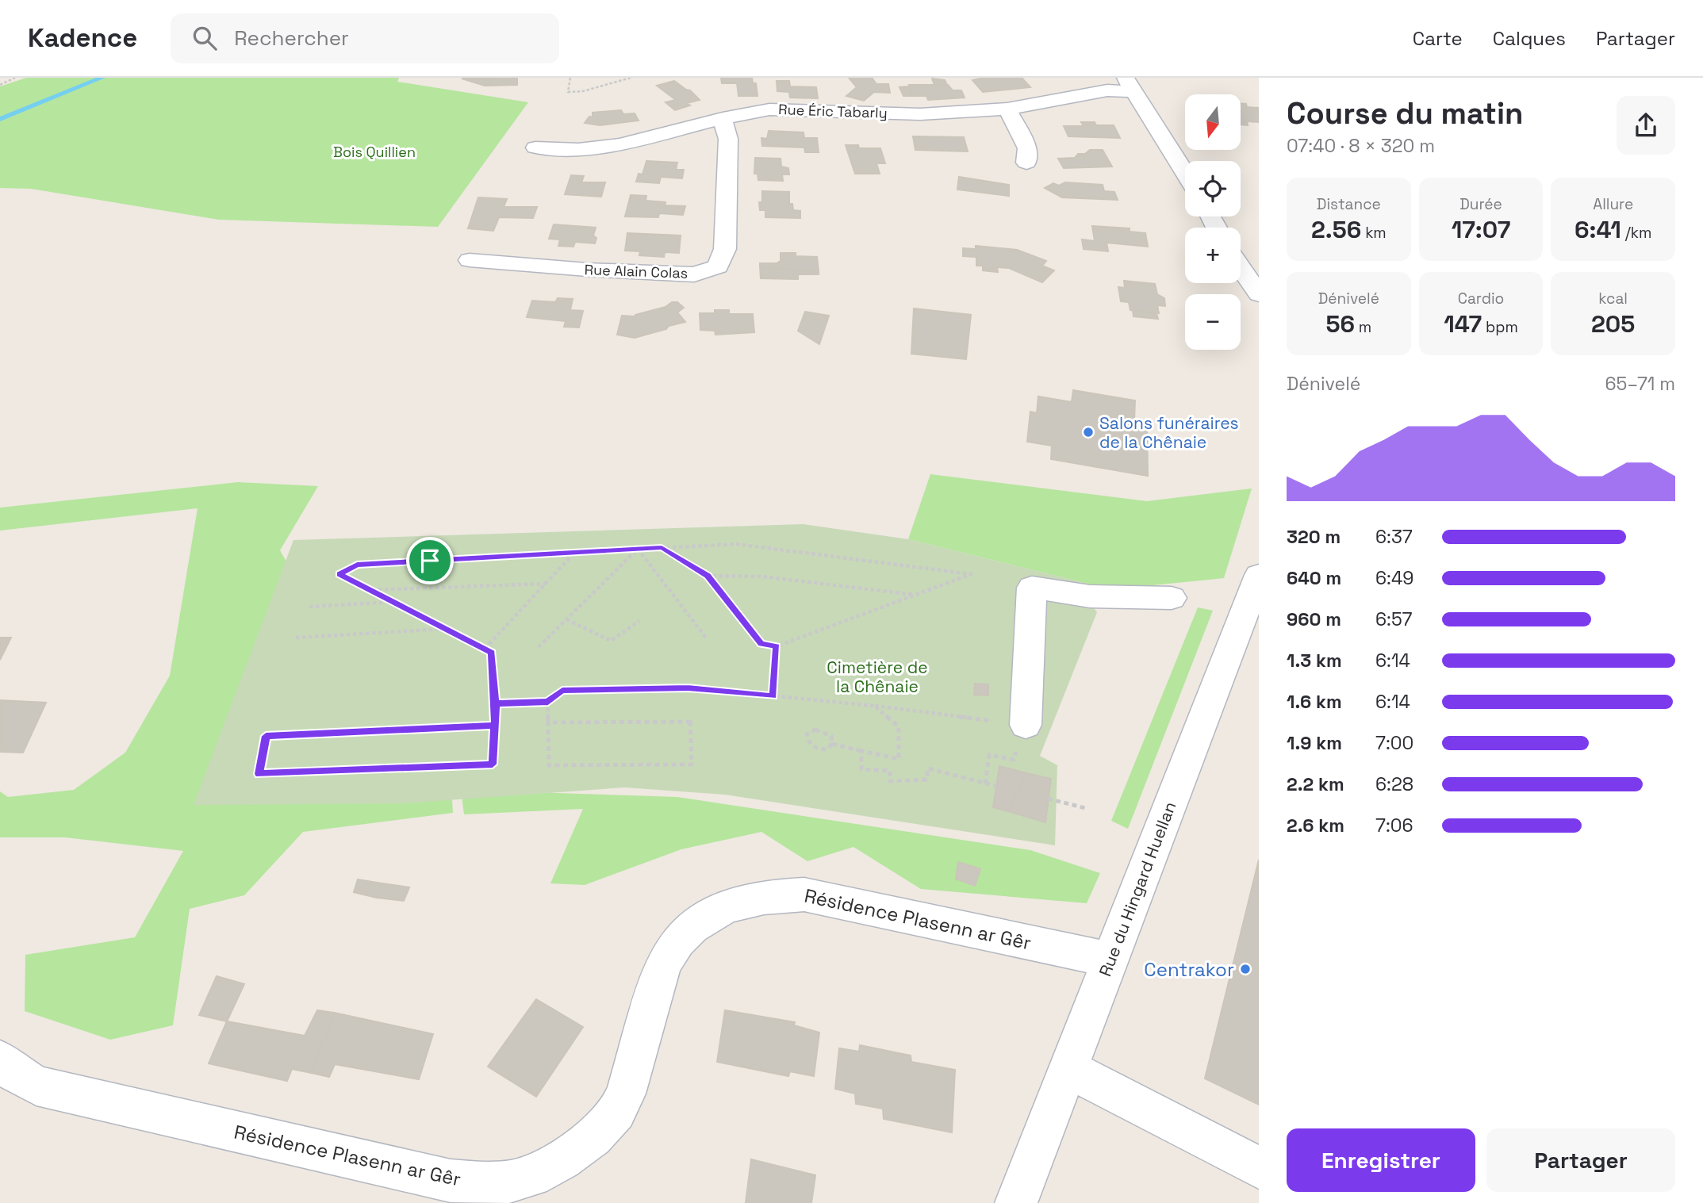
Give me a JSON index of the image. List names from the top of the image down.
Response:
{
  "streets": {
    "street": [
      "Rue Éric Tabarly",
      "Rue Alain Colas",
      "Rue du Hingard Huellan",
      "Résidence Plasenn ar Gêr"
    ]
  },
  "crossings": [
    ["Rue Éric Tabarly", "Rue Alain Colas"],
    ["Rue du Hingard Huellan", "Résidence Plasenn ar Gêr"]
  ],
  "parks": ["Bois Quillien", "Cimetière de la Chênaie"],
  "places": ["Salons funéraires de la Chênaie", "Centrakor"],
  "north": "bottom",
  "page": {
    "header": "Kadence",
    "search": "Rechercher",
    "nav": ["Carte", "Calques", "Partager"],
    "heading": ["Course du matin", "07:40 · 8 × 320 m"],
    "map_buttons": ["+", "−"],
    "stats": [
      ["Distance", "2.56 km"],
      ["Durée", "17:07"],
      ["Allure", "6:41 /km"],
      ["Dénivelé", "56 m"],
      ["Cardio", "147 bpm"],
      ["kcal", "205"]
    ],
    "chart": ["Dénivelé", "65–71 m"],
    "list": [
      {
        "name": "320 m",
        "note": "6:37"
      },
      {
        "name": "640 m",
        "note": "6:49"
      },
      {
        "name": "960 m",
        "note": "6:57"
      },
      {
        "name": "1.3 km",
        "note": "6:14"
      },
      {
        "name": "1.6 km",
        "note": "6:14"
      },
      {
        "name": "1.9 km",
        "note": "7:00"
      },
      {
        "name": "2.2 km",
        "note": "6:28"
      },
      {
        "name": "2.6 km",
        "note": "7:06"
      }
    ],
    "buttons": ["Enregistrer", "Partager"]
  }
}
